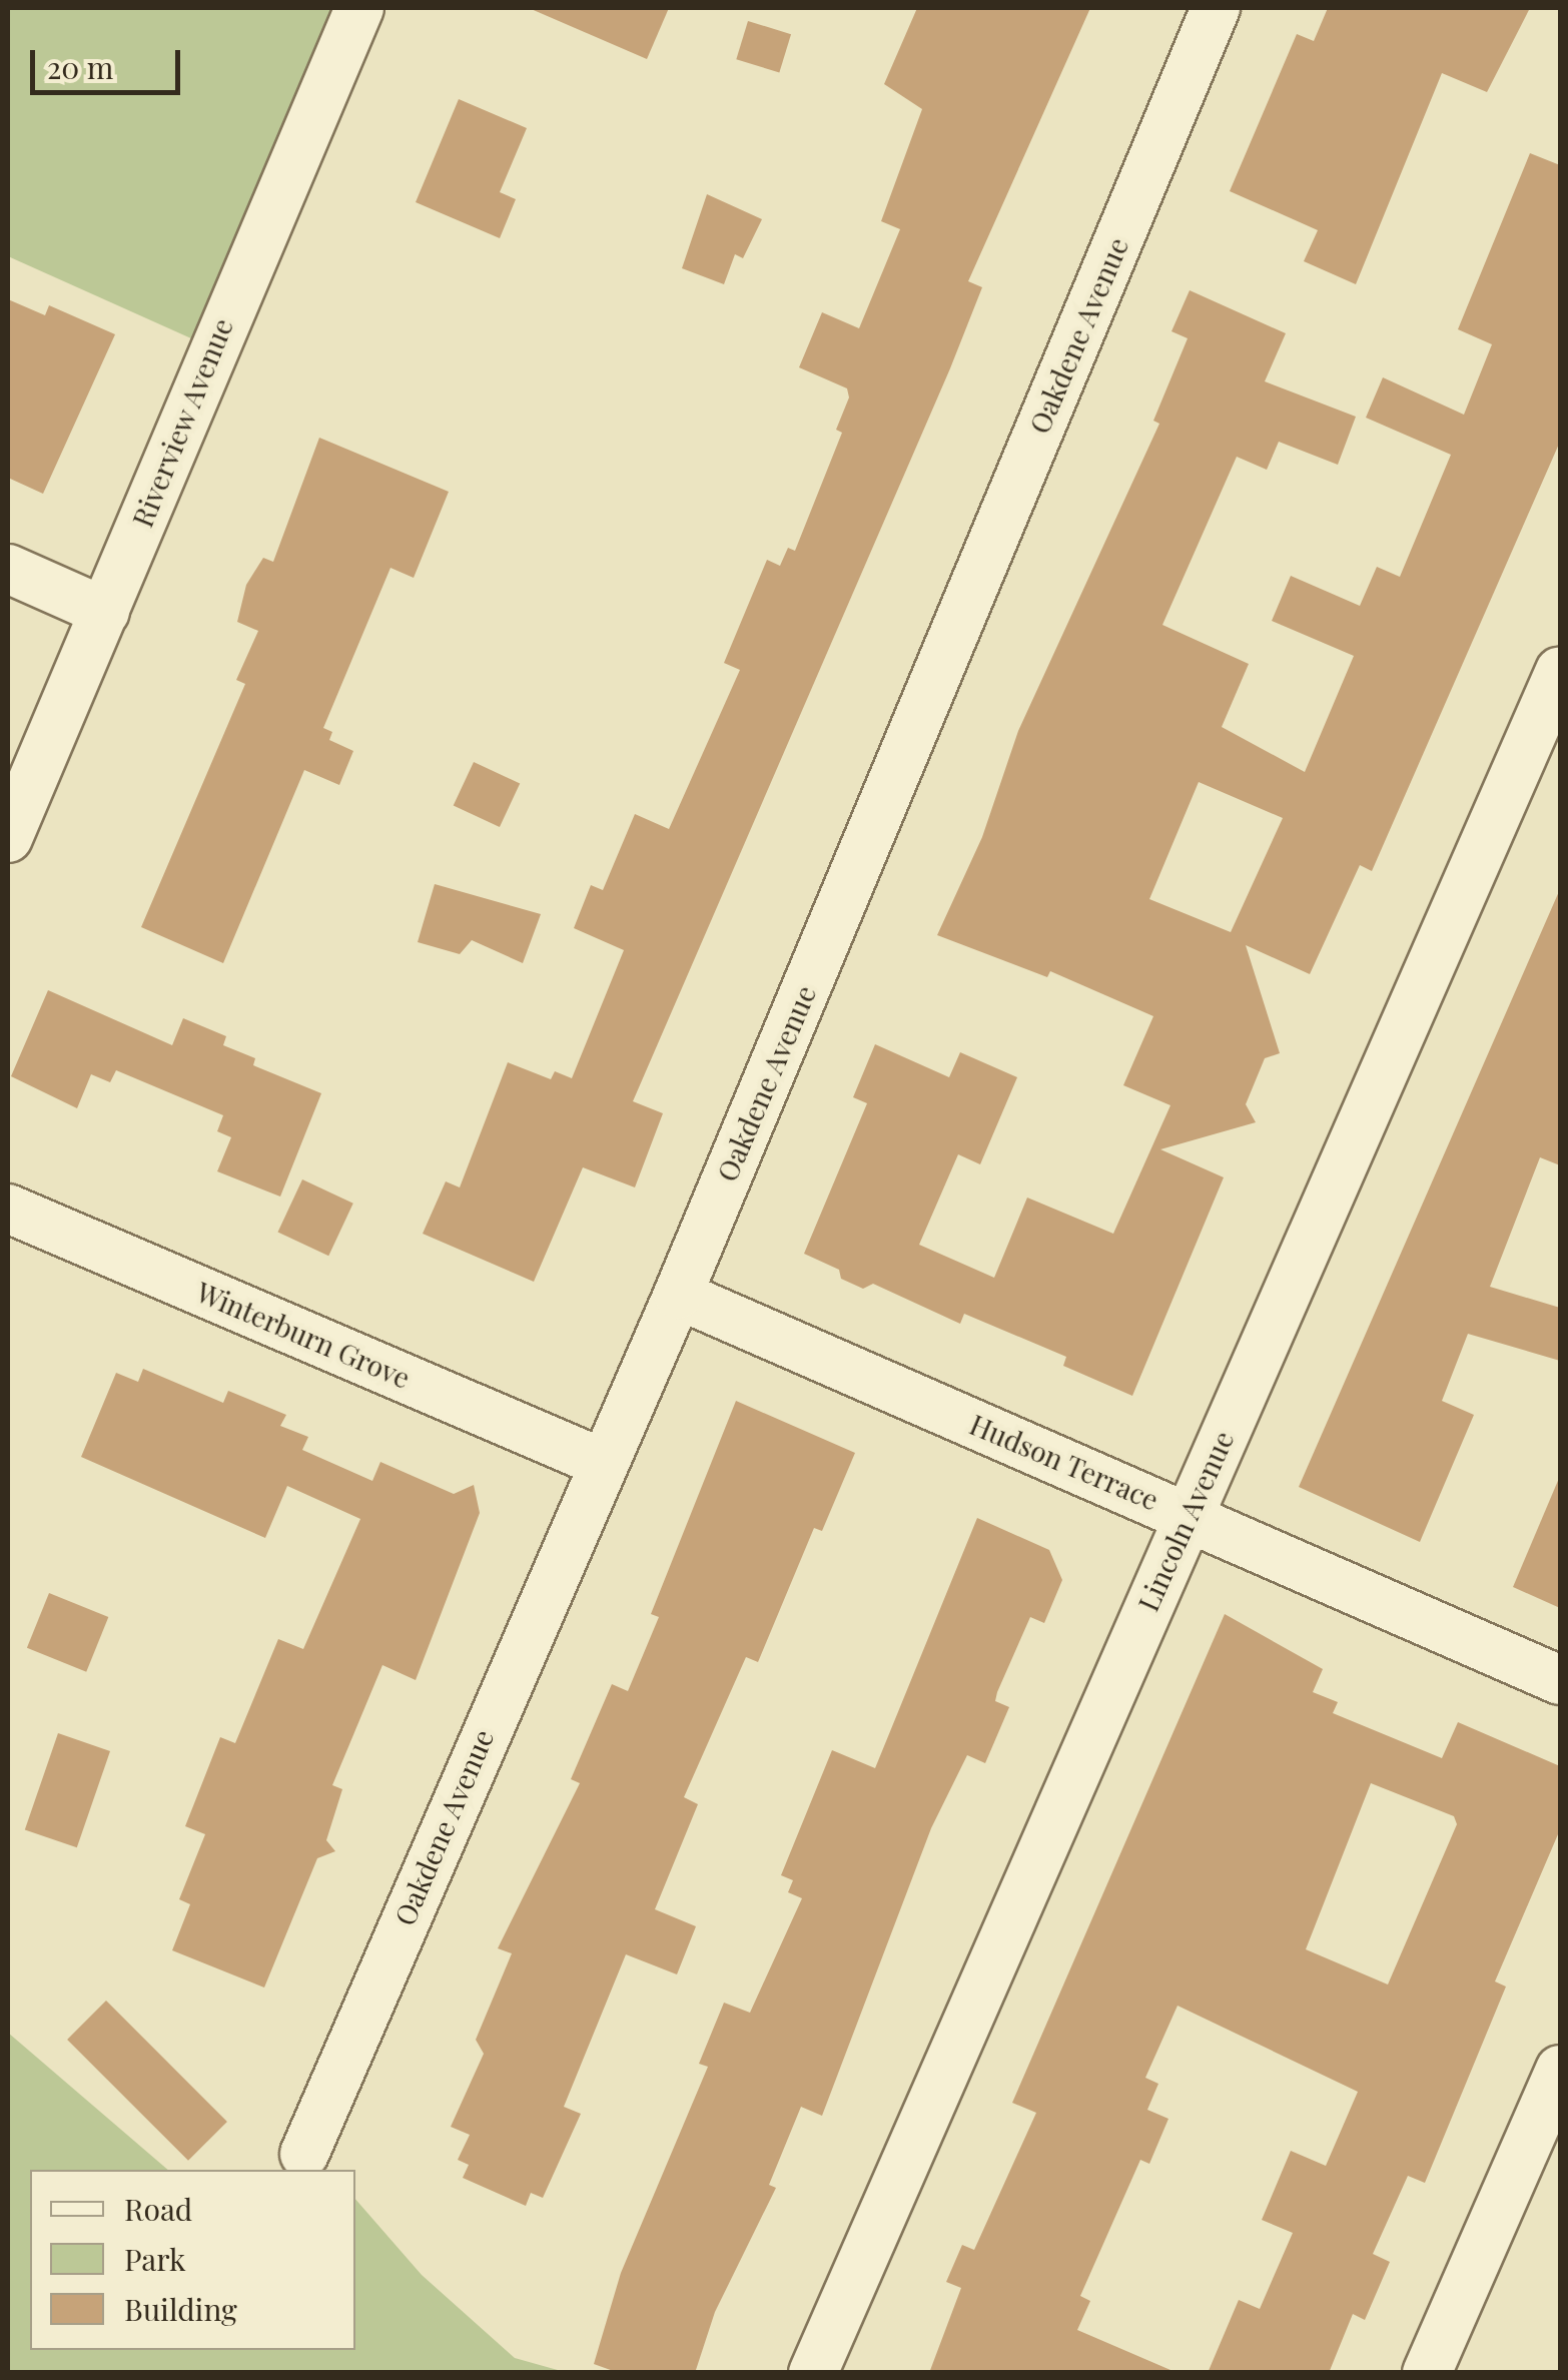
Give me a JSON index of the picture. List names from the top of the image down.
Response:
{
  "streets": {
    "street": [
      "Oakdene Avenue",
      "Riverview Avenue",
      "Winterburn Grove",
      "Hudson Terrace",
      "Lincoln Avenue"
    ]
  },
  "crossings": [
    ["Oakdene Avenue", "Winterburn Grove"],
    ["Oakdene Avenue", "Hudson Terrace"],
    ["Hudson Terrace", "Lincoln Avenue"]
  ],
  "legend": ["Road", "Park", "Building"],
  "scale_bar": "20 m"
}
